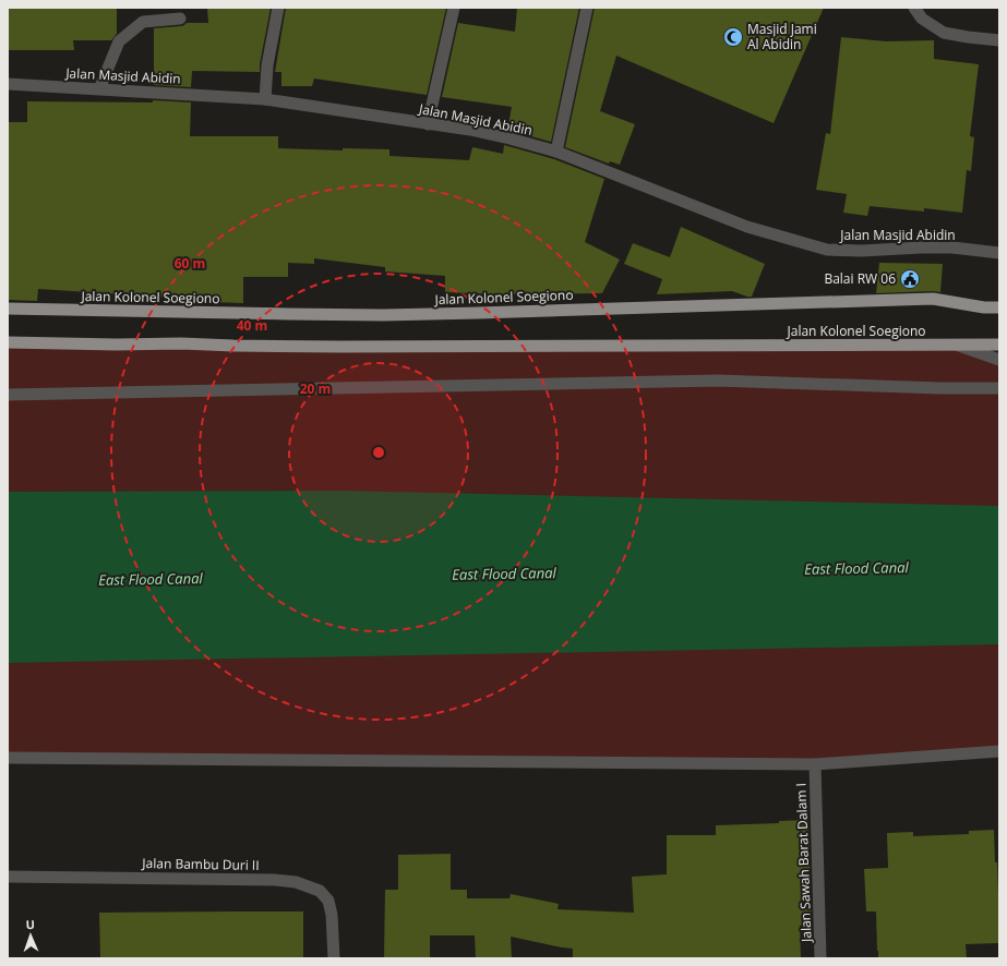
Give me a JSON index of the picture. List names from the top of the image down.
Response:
{
  "streets": {
    "main road": ["Jalan Kolonel Soegiono"],
    "street": ["Jalan Masjid Abidin", "Jalan Sawah Barat Dalam I", "Jalan Bambu Duri II"]
  },
  "water": ["East Flood Canal"],
  "places": {
    "mosque": ["Masjid Jami Al Abidin"],
    "public building": ["Balai RW 06"]
  },
  "north": "top",
  "rings": ["60 m", "40 m", "20 m"]
}
